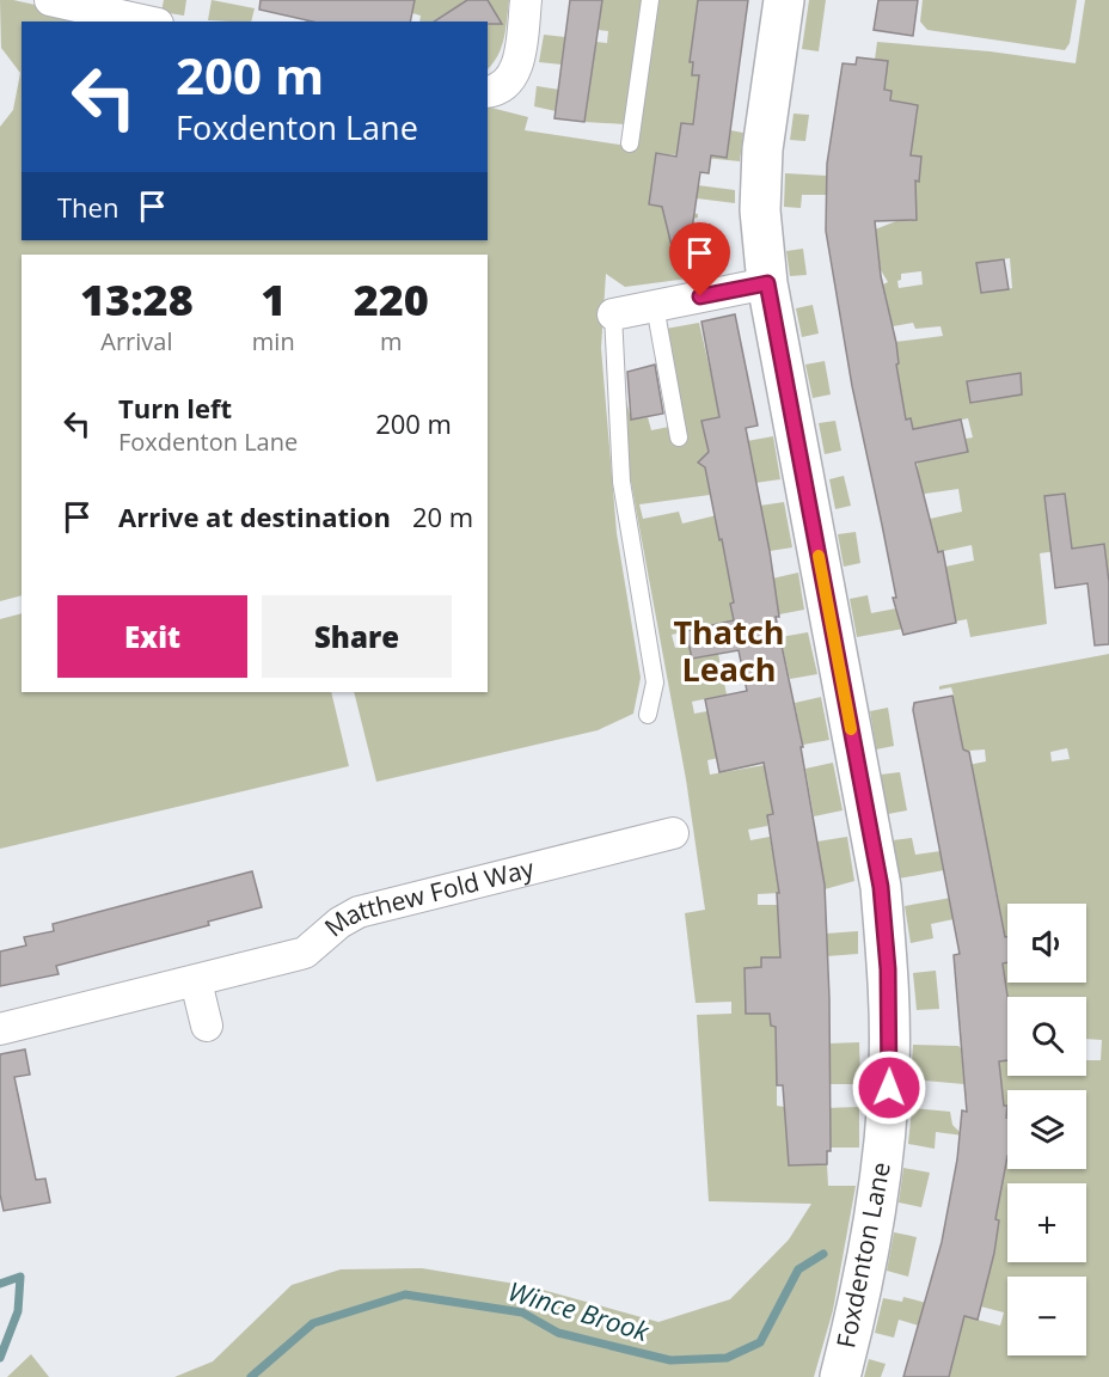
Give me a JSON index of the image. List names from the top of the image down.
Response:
{
  "streets": {
    "main road": ["Foxdenton Lane"],
    "street": ["Matthew Fold Way"]
  },
  "districts": ["Thatch Leach"],
  "water": ["Wince Brook"],
  "page": {
    "turn": ["200 m", "Foxdenton Lane"],
    "then": "Then",
    "eta": [
      "13:28",
      "Arrival",
      "1",
      "min",
      "220",
      "m"
    ],
    "list": [
      {
        "name": "Turn left",
        "note": "Foxdenton Lane",
        "value": "200 m"
      },
      {
        "name": "Arrive at destination",
        "value": "20 m"
      }
    ],
    "buttons": ["Exit", "Share"],
    "map_buttons": ["+", "−"]
  }
}
